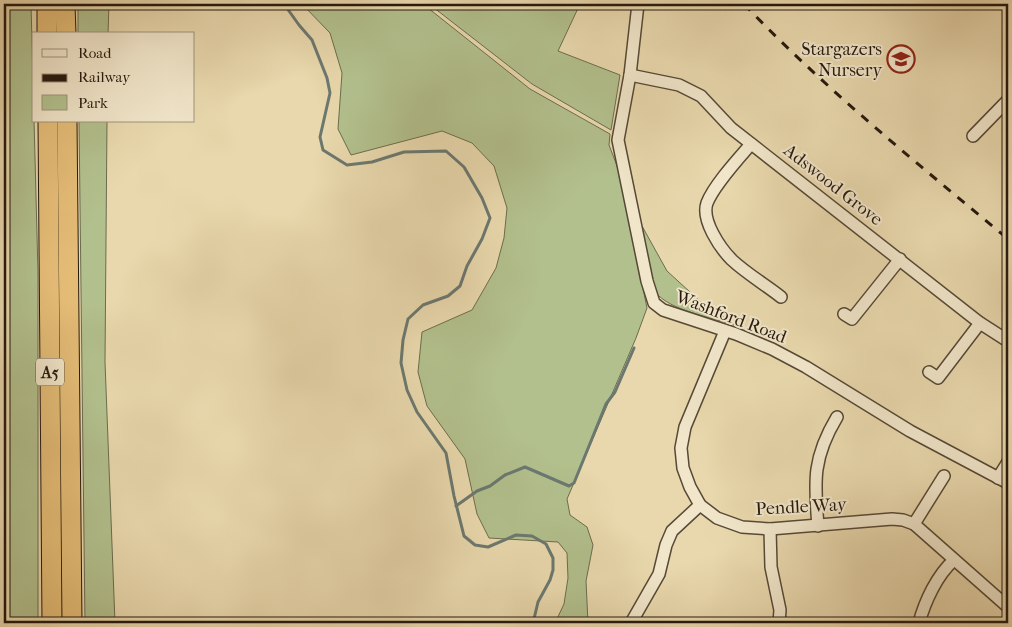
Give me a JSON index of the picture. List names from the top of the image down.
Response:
{
  "streets": {
    "highway": ["A5"],
    "street": ["Adswood Grove", "Washford Road", "Pendle Way"]
  },
  "crossings": [
    ["Adswood Grove", "Washford Road"],
    ["Washford Road", "Pendle Way"]
  ],
  "places": {
    "school or university": ["Stargazers Nursery"]
  },
  "legend": ["Road", "Railway", "Park"]
}
